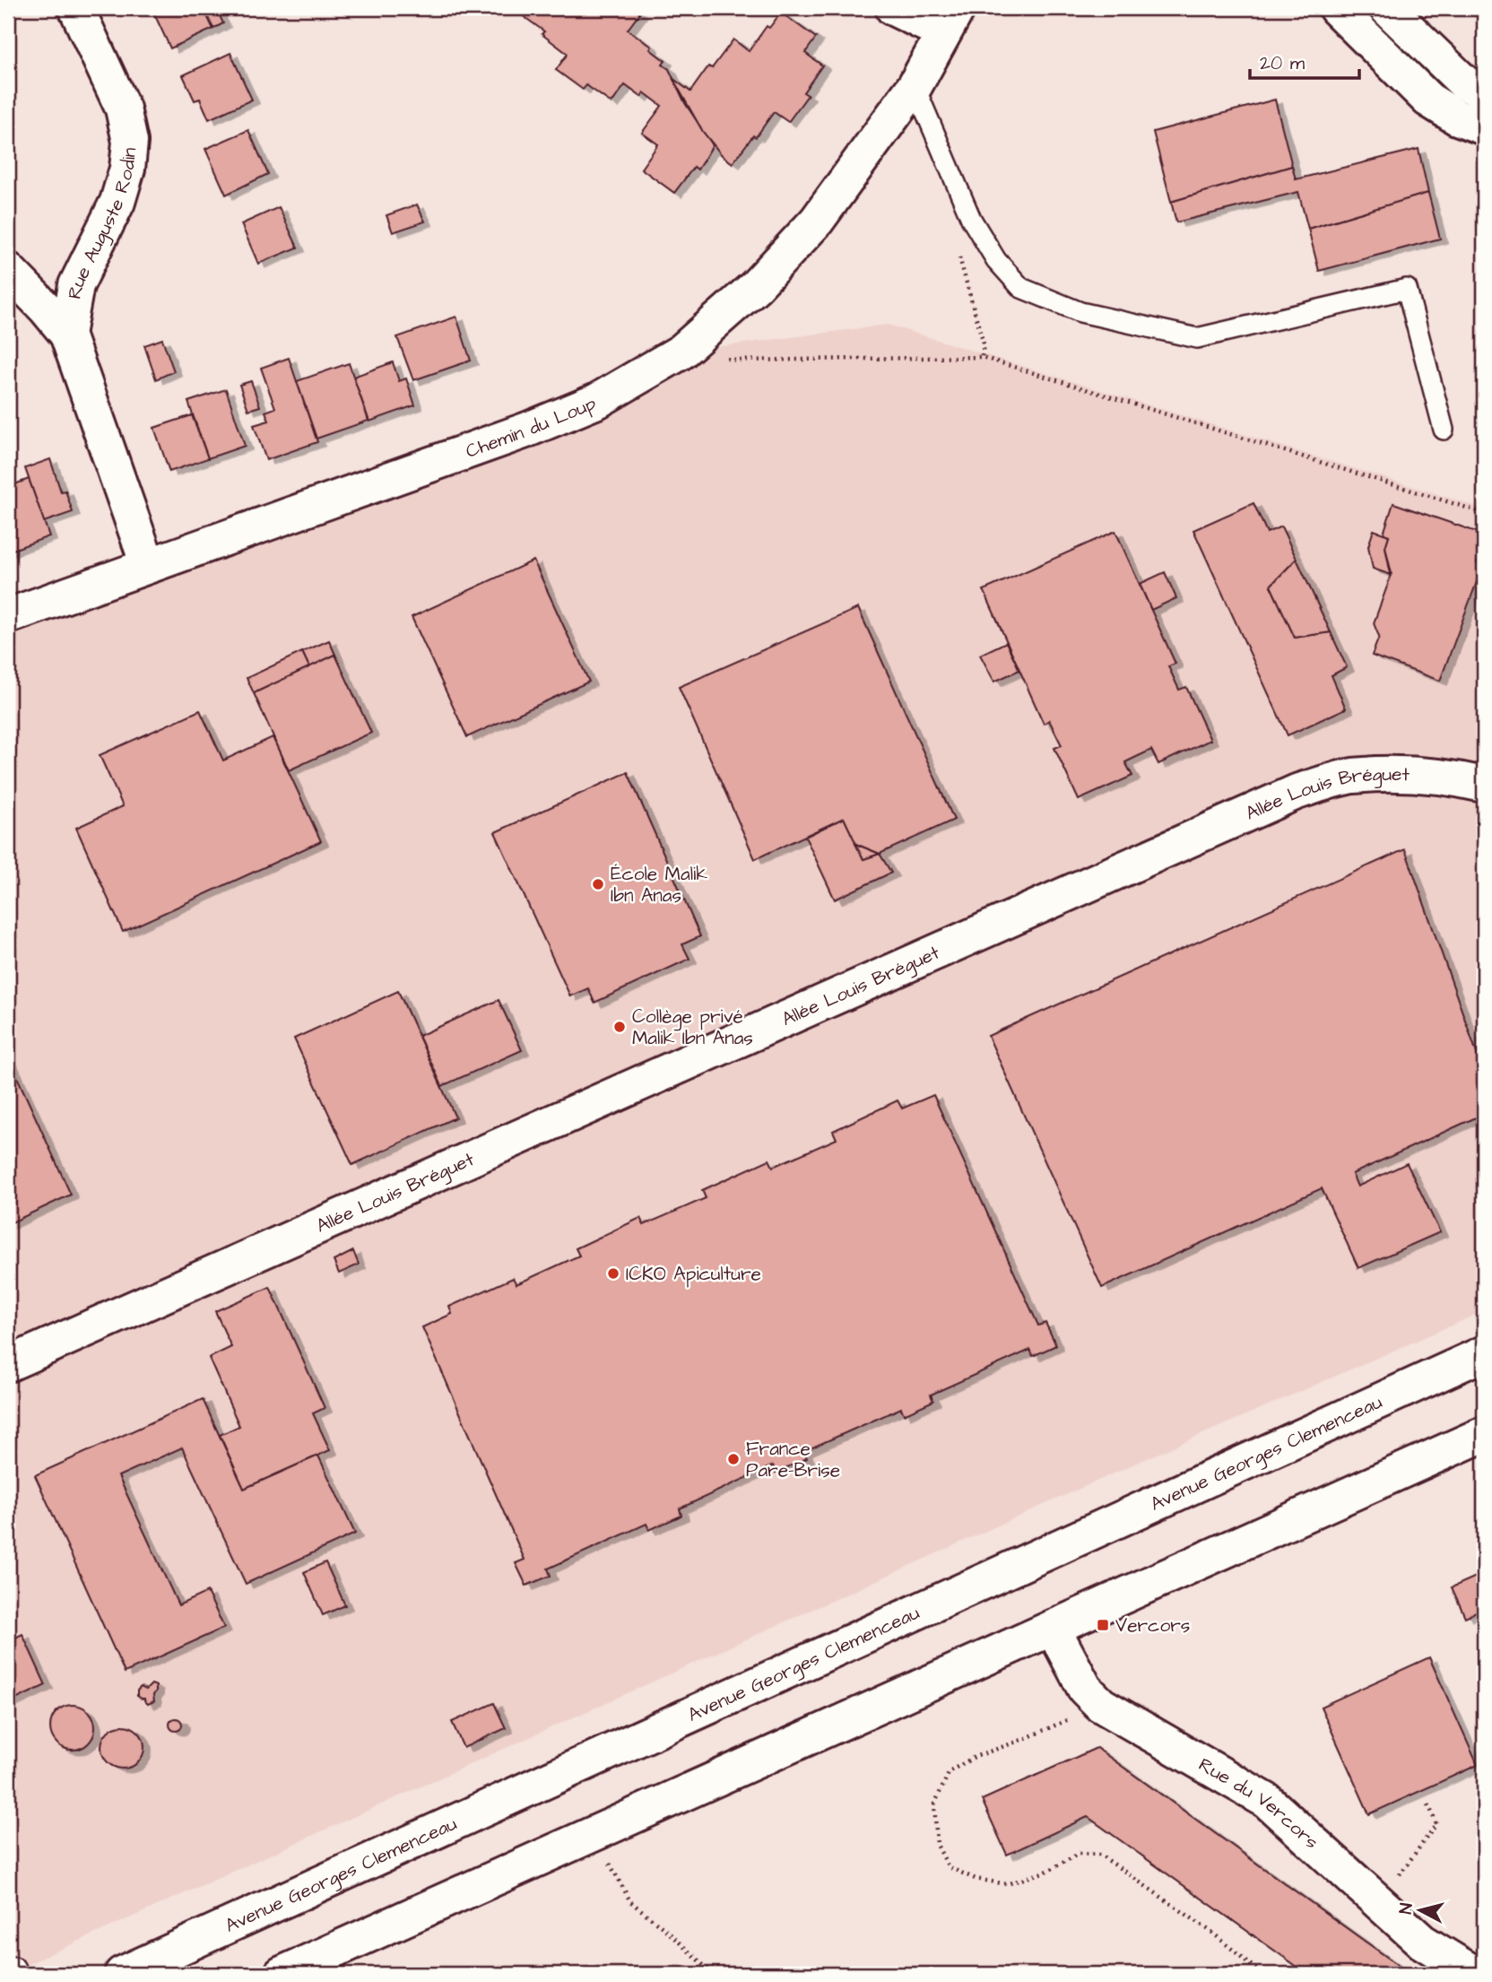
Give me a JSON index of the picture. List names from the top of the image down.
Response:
{
  "streets": {
    "street": [
      "Rue Auguste Rodin",
      "Chemin du Loup",
      "Allée Louis Bréguet",
      "Avenue Georges Clemenceau",
      "Rue du Vercors"
    ]
  },
  "crossings": [
    ["Rue Auguste Rodin", "Chemin du Loup"]
  ],
  "places": {
    "other": [
      "École Malik Ibn Anas",
      "Collège privé Malik Ibn Anas",
      "ICKO Apiculture",
      "France Pare-Brise"
    ],
    "transit": ["Vercors"]
  },
  "scale_bar": "20 m",
  "north": "left"
}
